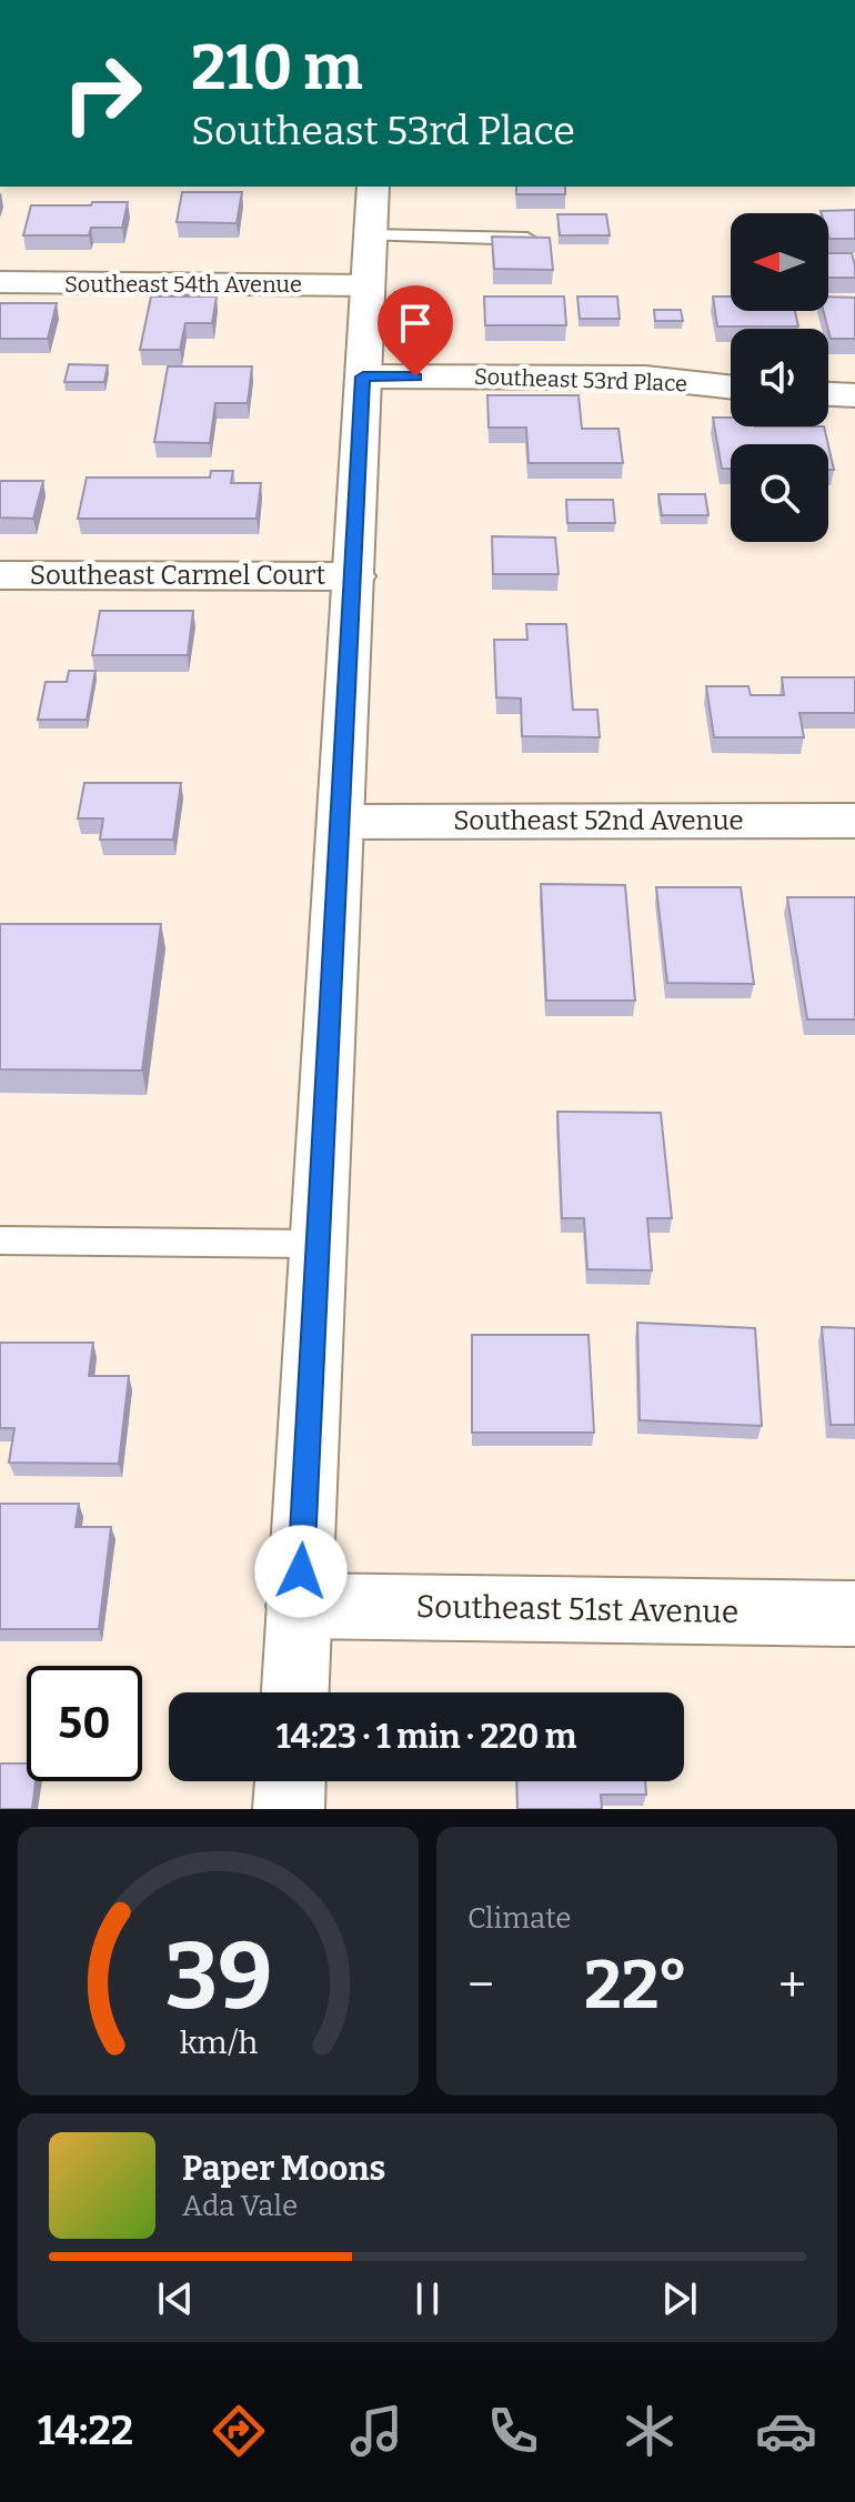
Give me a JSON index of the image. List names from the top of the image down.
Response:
{
  "streets": {
    "street": [
      "Southeast 54th Avenue",
      "Southeast 53rd Place",
      "Southeast Carmel Court",
      "Southeast 52nd Avenue",
      "Southeast 51st Avenue"
    ]
  },
  "north": "left",
  "page": {
    "turn": ["210 m", "Southeast 53rd Place"],
    "limit": "50",
    "trip": "14:23 · 1 min · 220 m",
    "tile": "Climate",
    "heat": ["−", "22°", "+"],
    "song": ["Paper Moons", "Ada Vale"],
    "tabs": "14:22",
    "gauge": ["39", "km/h"]
  }
}
